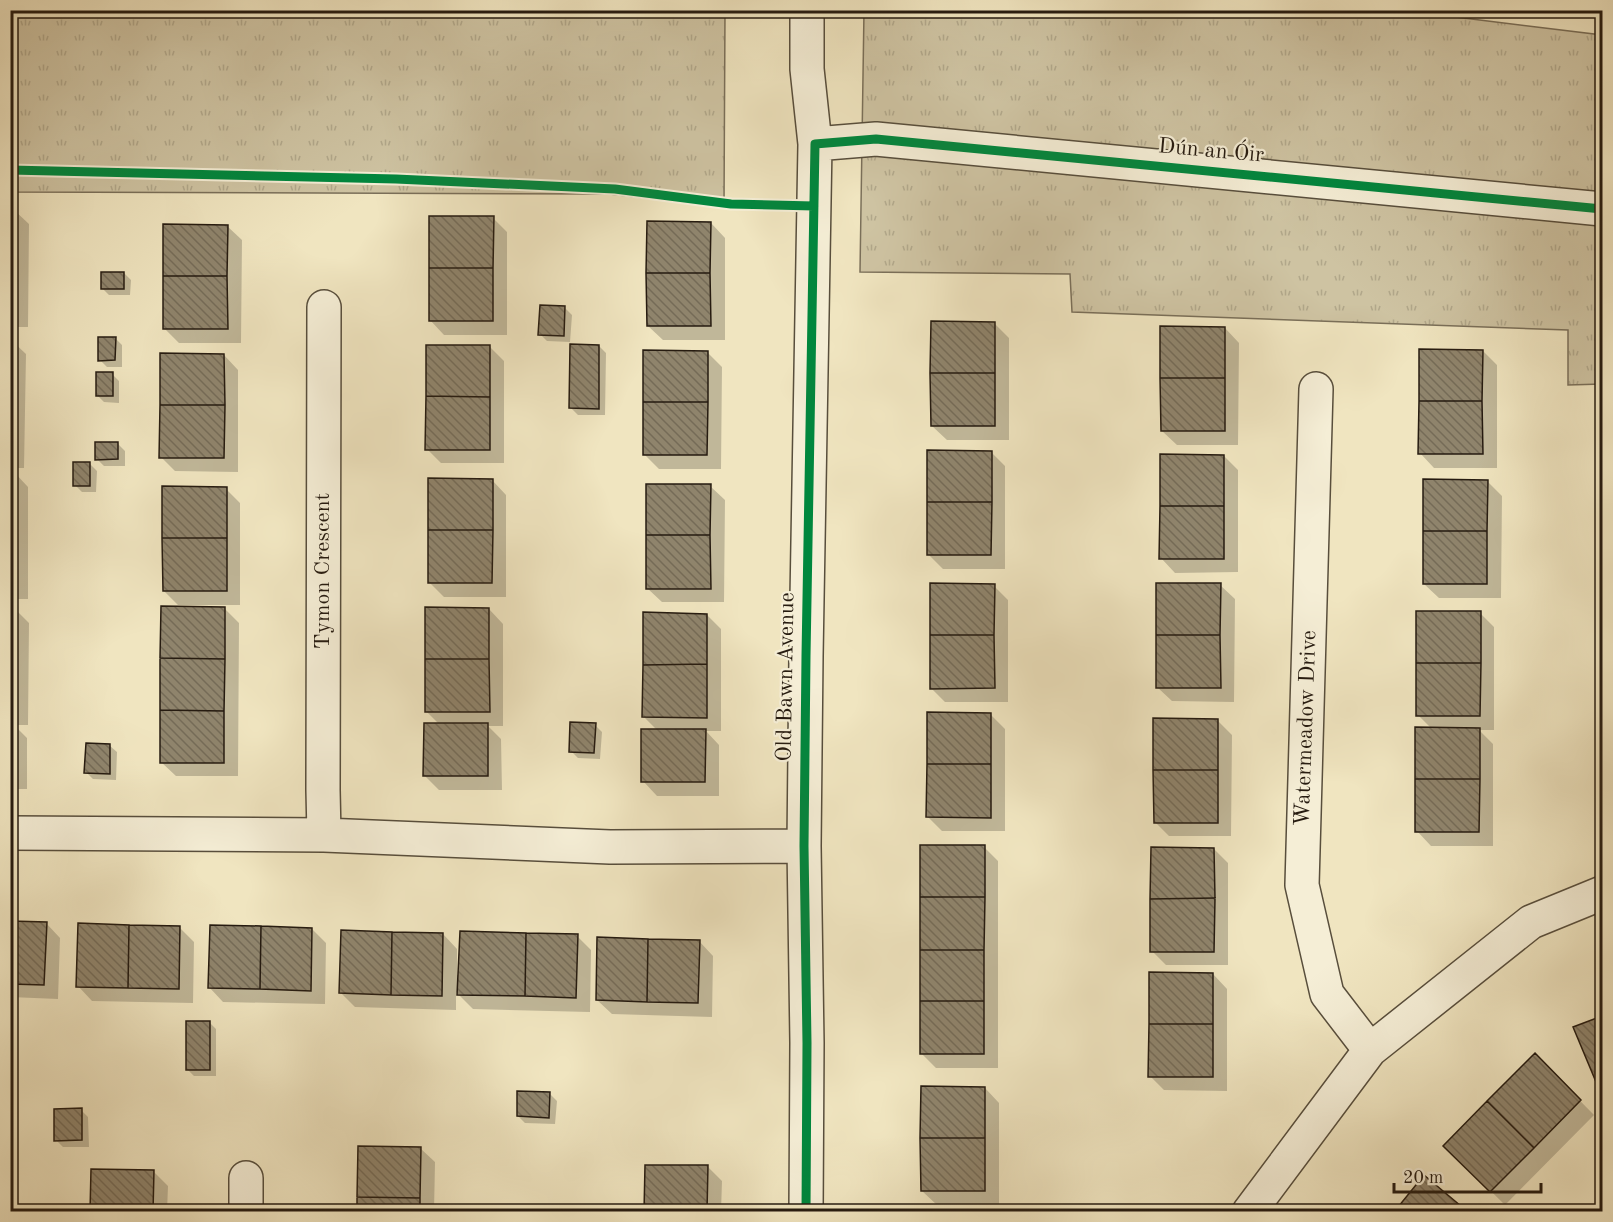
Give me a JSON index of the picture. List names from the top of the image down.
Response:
{
  "streets": {
    "street": [
      "Dún an Óir",
      "Tymon Crescent",
      "Old Bawn Avenue",
      "Watermeadow Drive"
    ]
  },
  "crossings": [
    ["Dún an Óir", "Old Bawn Avenue"]
  ],
  "scale_bar": "20 m"
}
